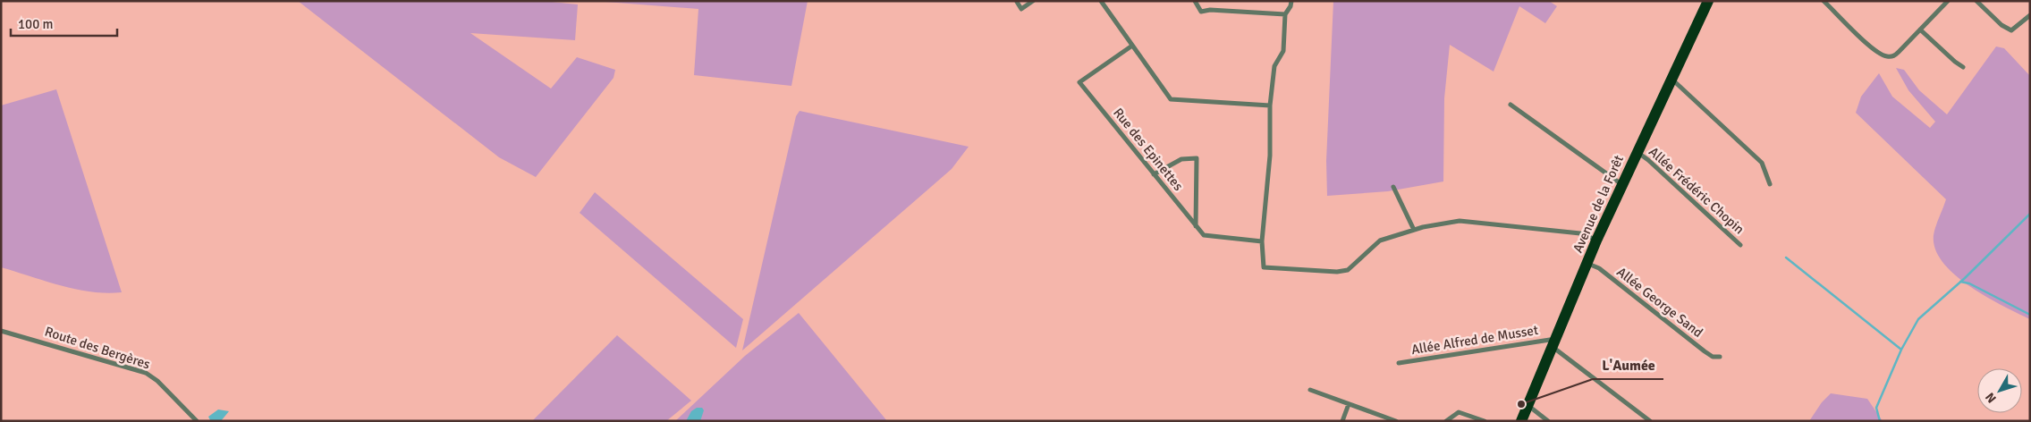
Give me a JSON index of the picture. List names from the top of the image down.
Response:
{
  "streets": {
    "main road": ["Avenue de la Forêt"],
    "street": [
      "Rue des Epinettes",
      "Allée Frédéric Chopin",
      "Allée George Sand",
      "Allée Alfred de Musset",
      "Route des Bergères"
    ]
  },
  "crossings": [
    ["Allée Frédéric Chopin", "Avenue de la Forêt"],
    ["Avenue de la Forêt", "Allée George Sand"],
    ["Avenue de la Forêt", "Allée Alfred de Musset"]
  ],
  "places": ["L'Aumée"],
  "scale_bar": "100 m",
  "north": "bottom left"
}
